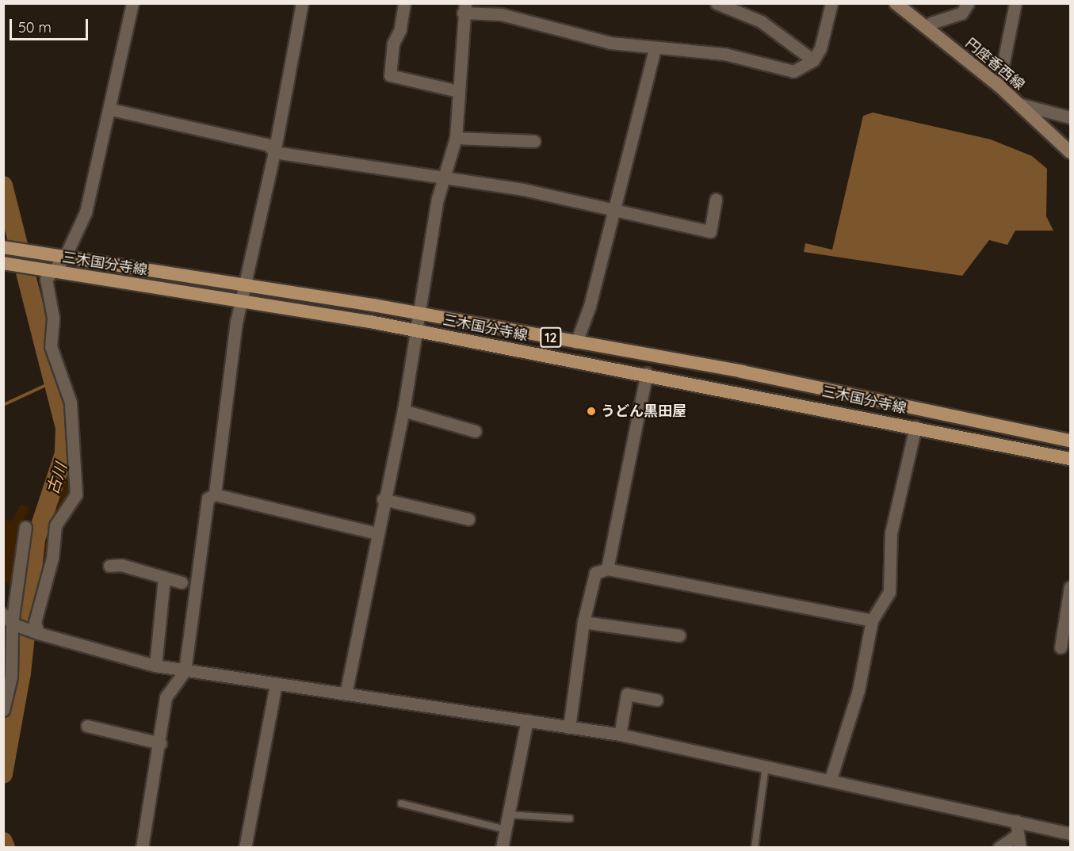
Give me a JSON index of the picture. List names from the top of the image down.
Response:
{
  "streets": {
    "main road": ["円座香西線", "三木国分寺線", "12"]
  },
  "water": ["古川"],
  "places": ["うどん黒田屋"],
  "scale_bar": "50 m"
}
